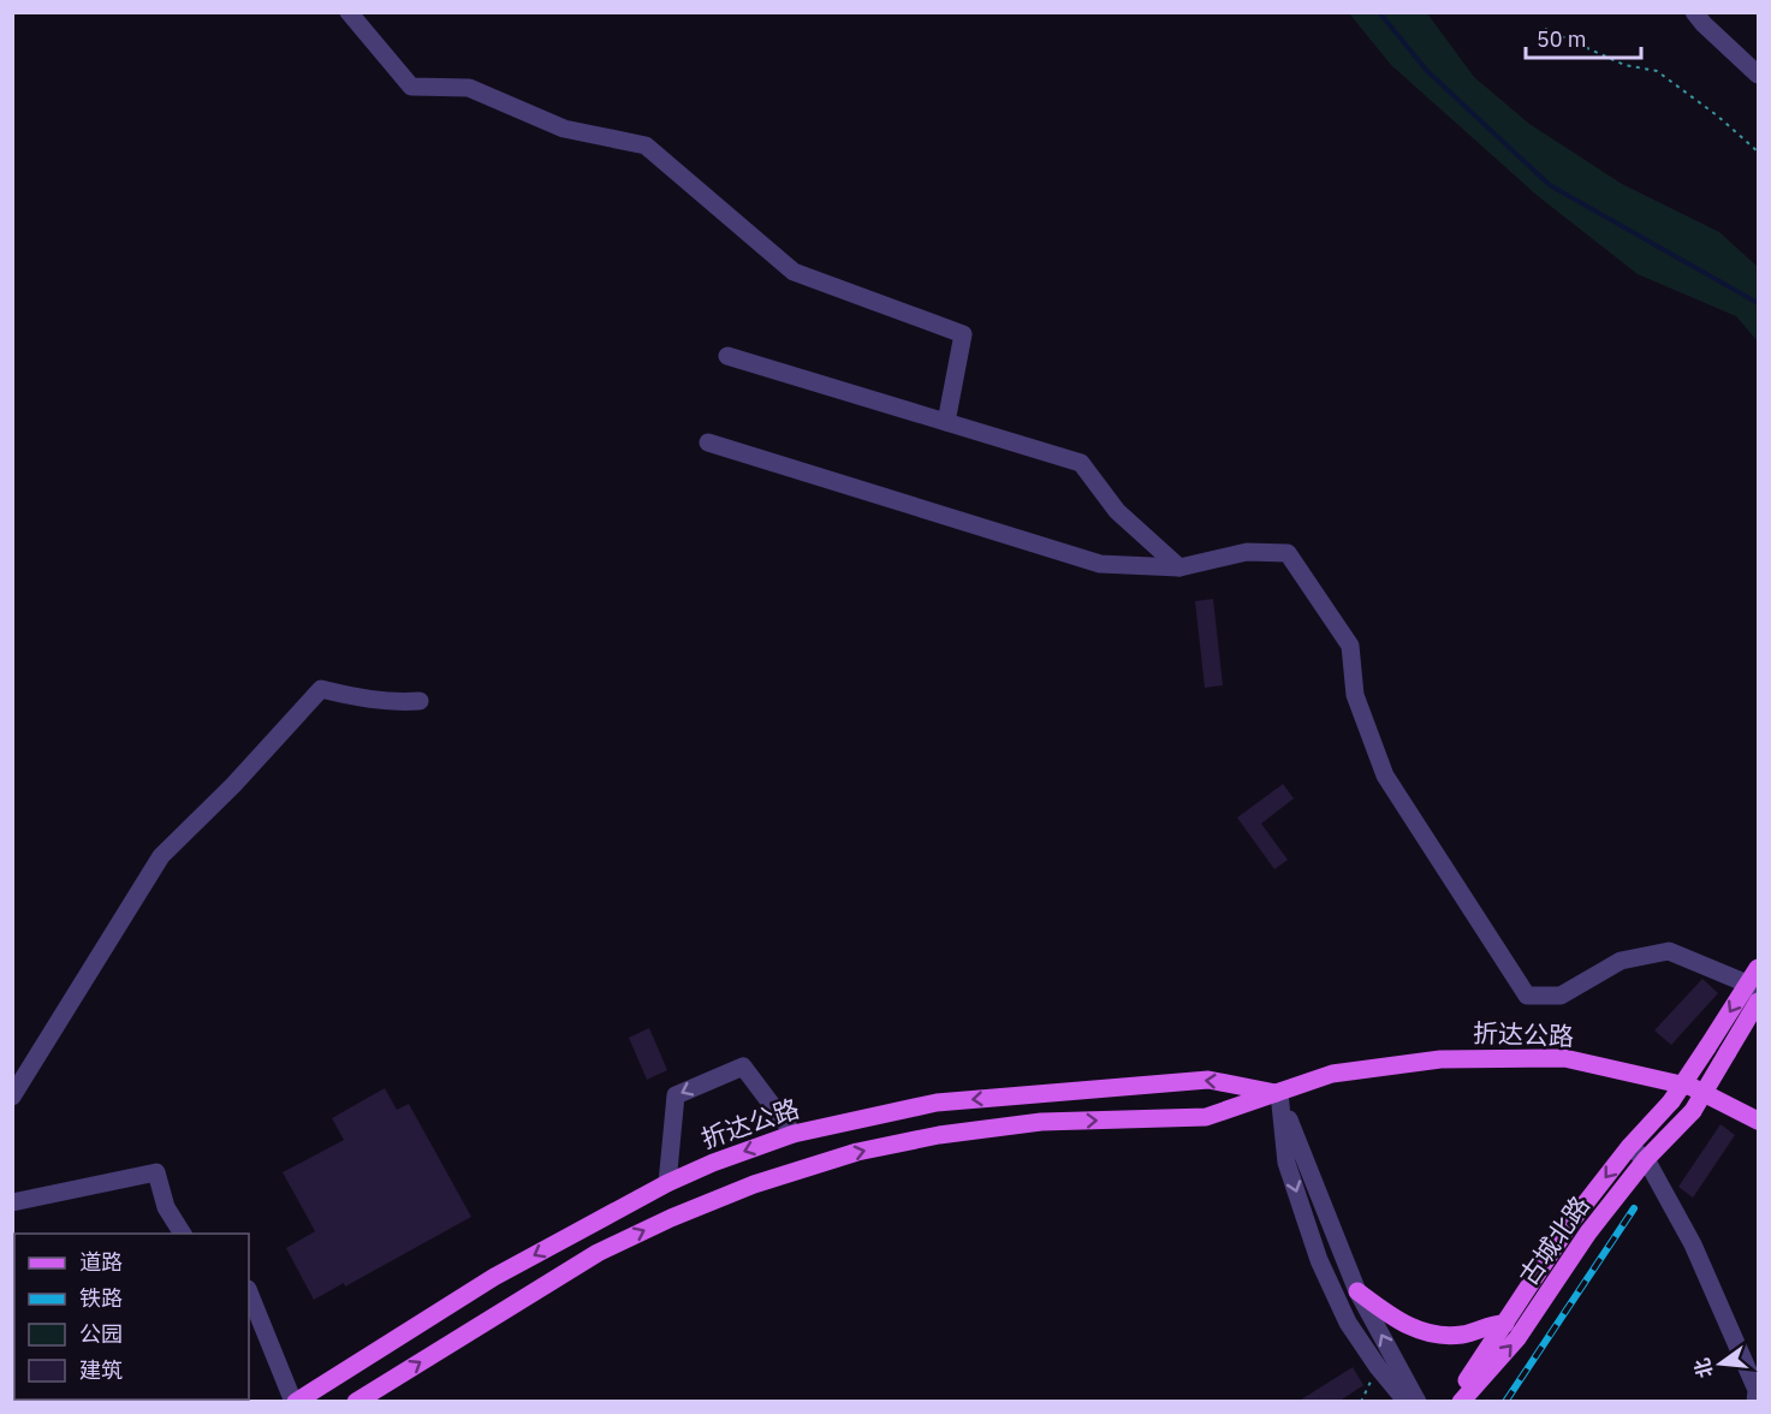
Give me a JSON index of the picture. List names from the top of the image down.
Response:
{
  "streets": {
    "main road": ["折达公路", "古城北路"]
  },
  "legend": [
    "道路",
    "铁路",
    "公园",
    "建筑"
  ],
  "scale_bar": "50 m",
  "north": "left"
}
